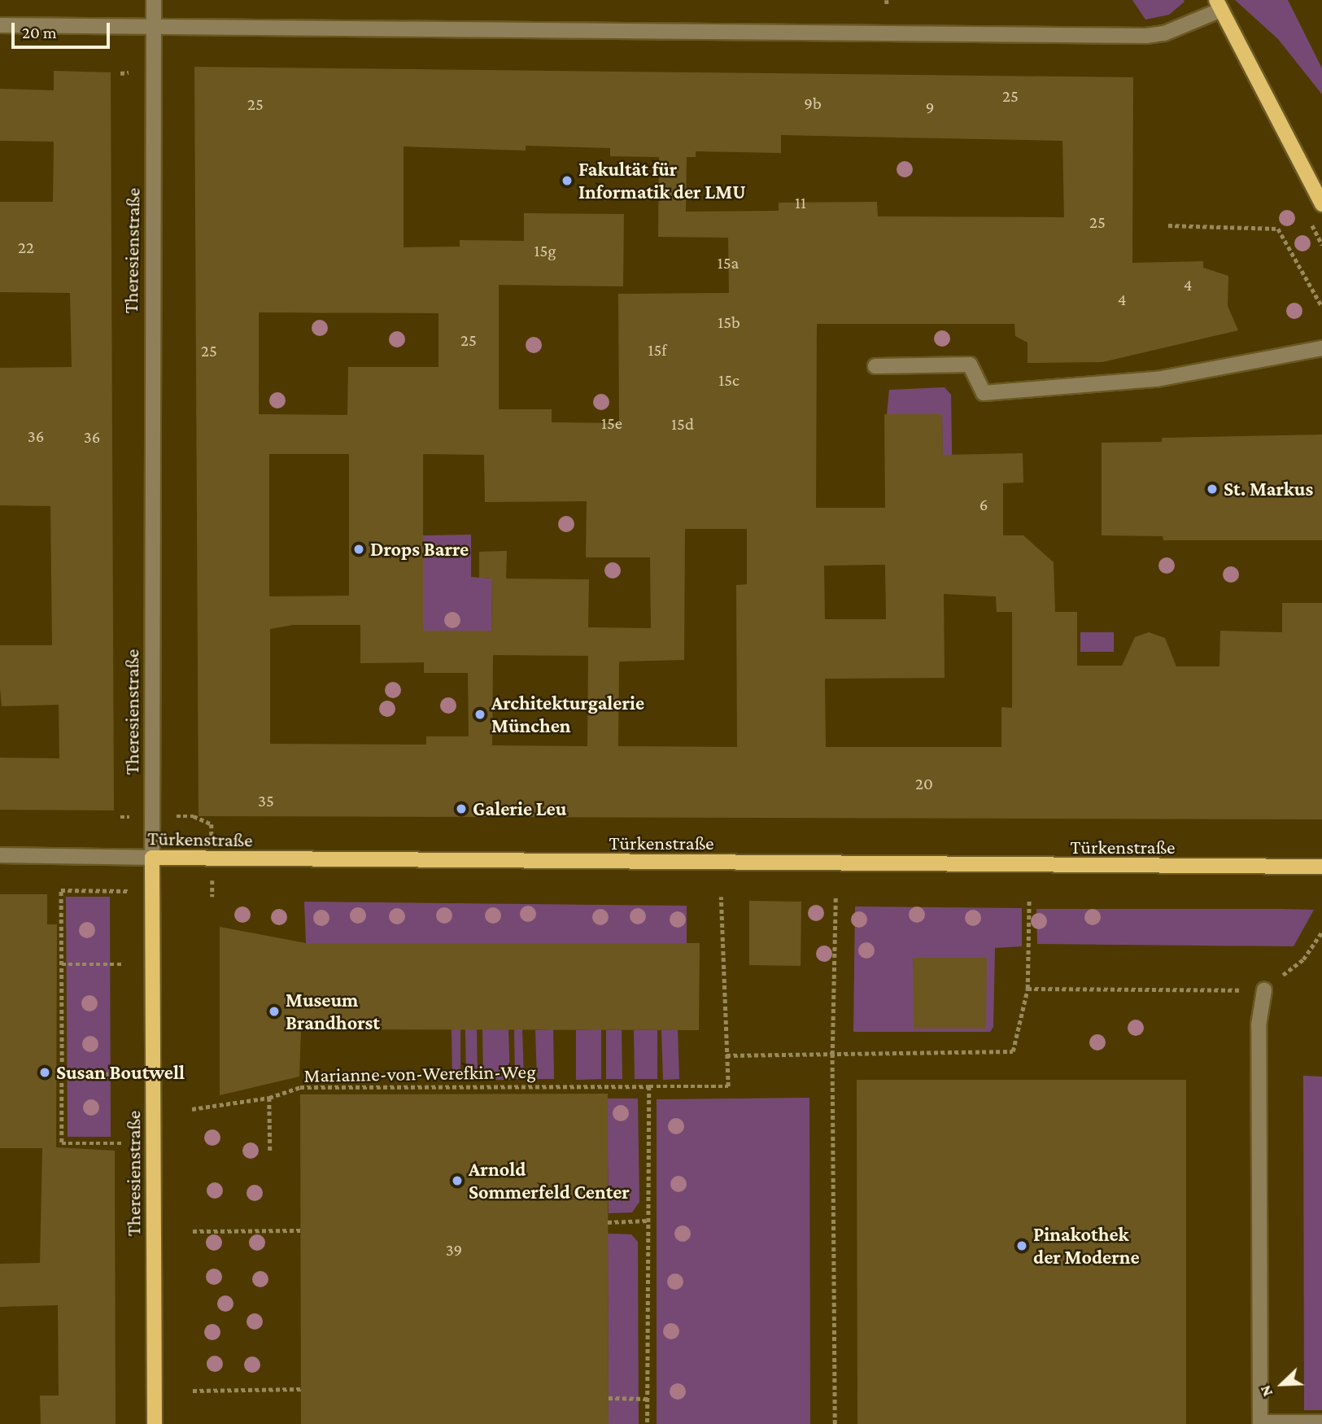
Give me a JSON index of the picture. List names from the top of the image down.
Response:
{
  "streets": {
    "main road": ["Theresienstraße", "Türkenstraße"],
    "path": ["Marianne-von-Werefkin-Weg"]
  },
  "crossings": [
    ["Theresienstraße", "Türkenstraße"]
  ],
  "places": [
    "Fakultät für Informatik der LMU",
    "St. Markus",
    "Drops Barre",
    "Architekturgalerie München",
    "Galerie Leu",
    "Museum Brandhorst",
    "Susan Boutwell",
    "Arnold Sommerfeld Center",
    "Pinakothek der Moderne"
  ],
  "house_numbers": [
    "25",
    "9b",
    "25",
    "9",
    "11",
    "25",
    "22",
    "15g",
    "15a",
    "4",
    "4",
    "15b",
    "25",
    "15f",
    "25",
    "15c",
    "15e",
    "15d",
    "36",
    "36",
    "6",
    "20",
    "35",
    "39"
  ],
  "scale_bar": "20 m",
  "north": "bottom left"
}
